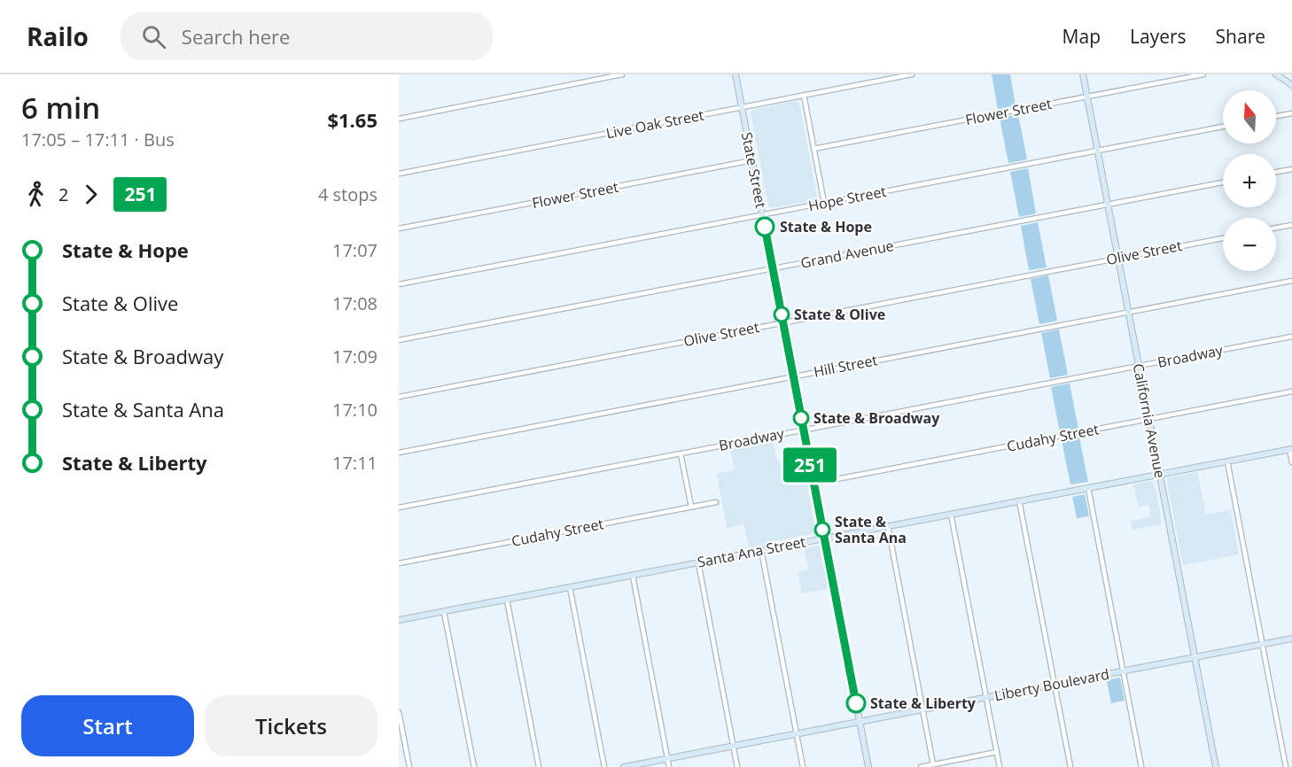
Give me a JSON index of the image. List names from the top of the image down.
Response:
{
  "streets": {
    "street": [
      "Flower Street",
      "Live Oak Street",
      "State Street",
      "Hope Street",
      "Olive Street",
      "Grand Avenue",
      "Broadway",
      "Hill Street",
      "California Avenue",
      "Cudahy Street",
      "Santa Ana Street",
      "Liberty Boulevard"
    ]
  },
  "crossings": [
    ["Flower Street", "State Street"],
    ["Flower Street", "California Avenue"],
    ["Live Oak Street", "State Street"],
    ["State Street", "Hope Street"],
    ["State Street", "Olive Street"],
    ["State Street", "Grand Avenue"],
    ["State Street", "Broadway"],
    ["State Street", "Hill Street"],
    ["State Street", "Cudahy Street"],
    ["State Street", "Santa Ana Street"],
    ["State Street", "Liberty Boulevard"],
    ["Hope Street", "California Avenue"],
    ["Olive Street", "California Avenue"],
    ["Grand Avenue", "California Avenue"],
    ["Broadway", "California Avenue"],
    ["Hill Street", "California Avenue"],
    ["California Avenue", "Cudahy Street"],
    ["California Avenue", "Santa Ana Street"],
    ["California Avenue", "Liberty Boulevard"]
  ],
  "places": [
    "State & Hope",
    "State & Olive",
    "State & Broadway",
    "State & Santa Ana",
    "State & Liberty"
  ],
  "lines": ["bus line 251"],
  "north": "top",
  "page": {
    "header": "Railo",
    "search": "Search here",
    "nav": ["Map", "Layers", "Share"],
    "heading": ["6 min", "17:05 – 17:11 · Bus", "$1.65"],
    "on_map": "251",
    "map_buttons": ["+", "−"],
    "legs": ["2", "251", "4 stops"],
    "list": [
      {
        "name": "State & Hope",
        "value": "17:07"
      },
      {
        "name": "State & Olive",
        "value": "17:08"
      },
      {
        "name": "State & Broadway",
        "value": "17:09"
      },
      {
        "name": "State & Santa Ana",
        "value": "17:10"
      },
      {
        "name": "State & Liberty",
        "value": "17:11"
      }
    ],
    "buttons": ["Start", "Tickets"]
  }
}
